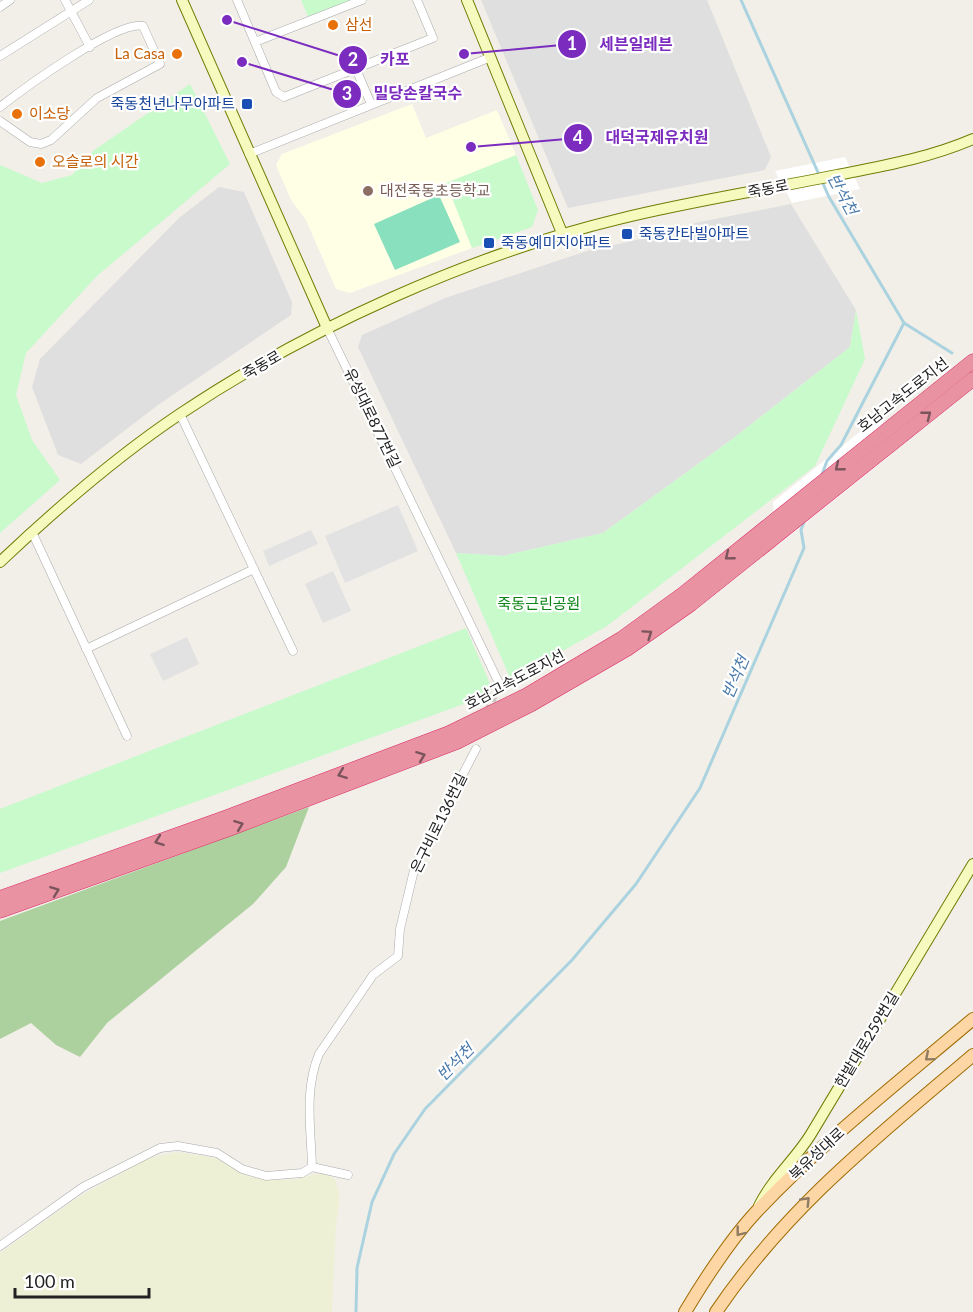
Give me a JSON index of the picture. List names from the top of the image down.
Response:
{
  "streets": {
    "highway": ["호남고속도로지선"],
    "main road": ["북유성대로"],
    "street": [
      "죽동로",
      "유성대로877번길",
      "은구비로136번길",
      "한밭대로259번길"
    ]
  },
  "crossings": [
    ["죽동로", "유성대로877번길"],
    ["한밭대로259번길", "북유성대로"]
  ],
  "water": ["반석천"],
  "parks": ["죽동근린공원"],
  "places": {
    "other": [
      "카포",
      "삼선",
      "La Casa",
      "세븐일레븐",
      "밀당손칼국수",
      "이소당",
      "대덕국제유치원",
      "오슬로의 시간",
      "대전죽동초등학교"
    ],
    "transit": ["죽동천년나무아파트", "죽동칸타빌아파트", "죽동예미지아파트"]
  },
  "scale_bar": "100 m"
}
